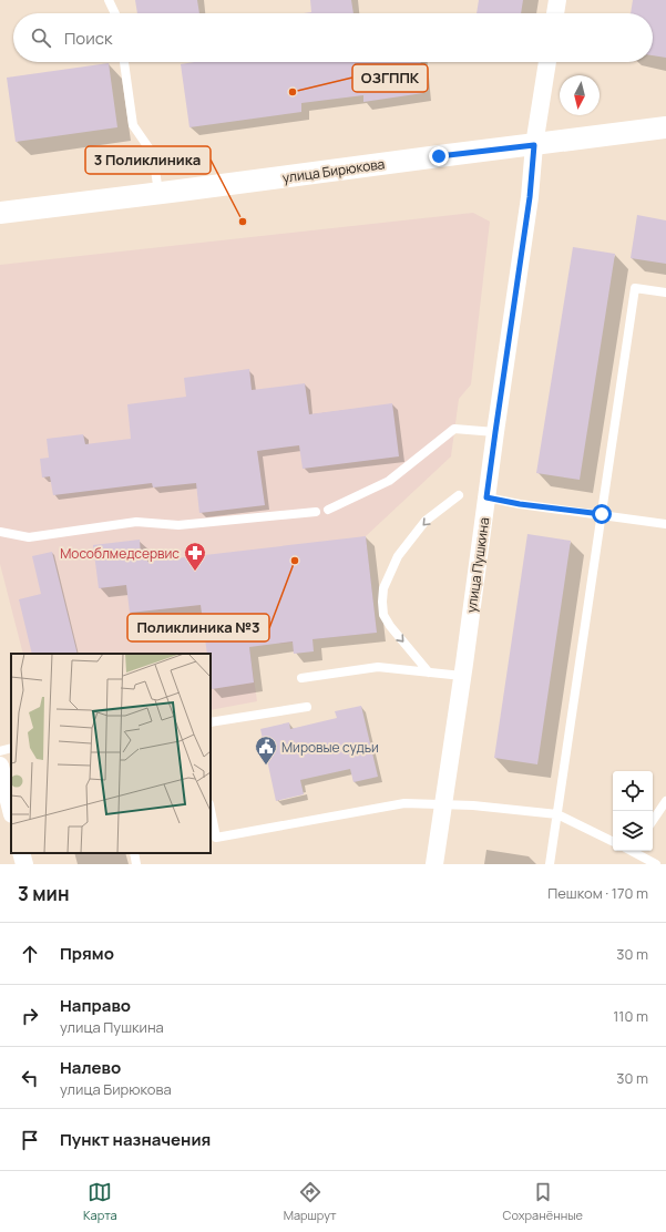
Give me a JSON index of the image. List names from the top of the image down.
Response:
{
  "streets": {
    "street": ["улица Бирюкова", "улица Пушкина"]
  },
  "crossings": [
    ["улица Бирюкова", "улица Пушкина"]
  ],
  "places": {
    "other": ["ОЗГППК", "3 Поликлиника", "Поликлиника №3"],
    "pharmacy": ["Мособлмедсервис"],
    "public building": ["Мировые судьи"]
  },
  "north": "bottom",
  "page": {
    "search": "Поиск",
    "heading": ["3 мин", "Пешком · 170 m"],
    "list": [
      ["Прямо", "30 m"],
      ["Направо", "улица Пушкина", "110 m"],
      ["Налево", "улица Бирюкова", "30 m"],
      "Пункт назначения"
    ],
    "nav": ["Карта", "Маршрут", "Сохранённые"]
  }
}
